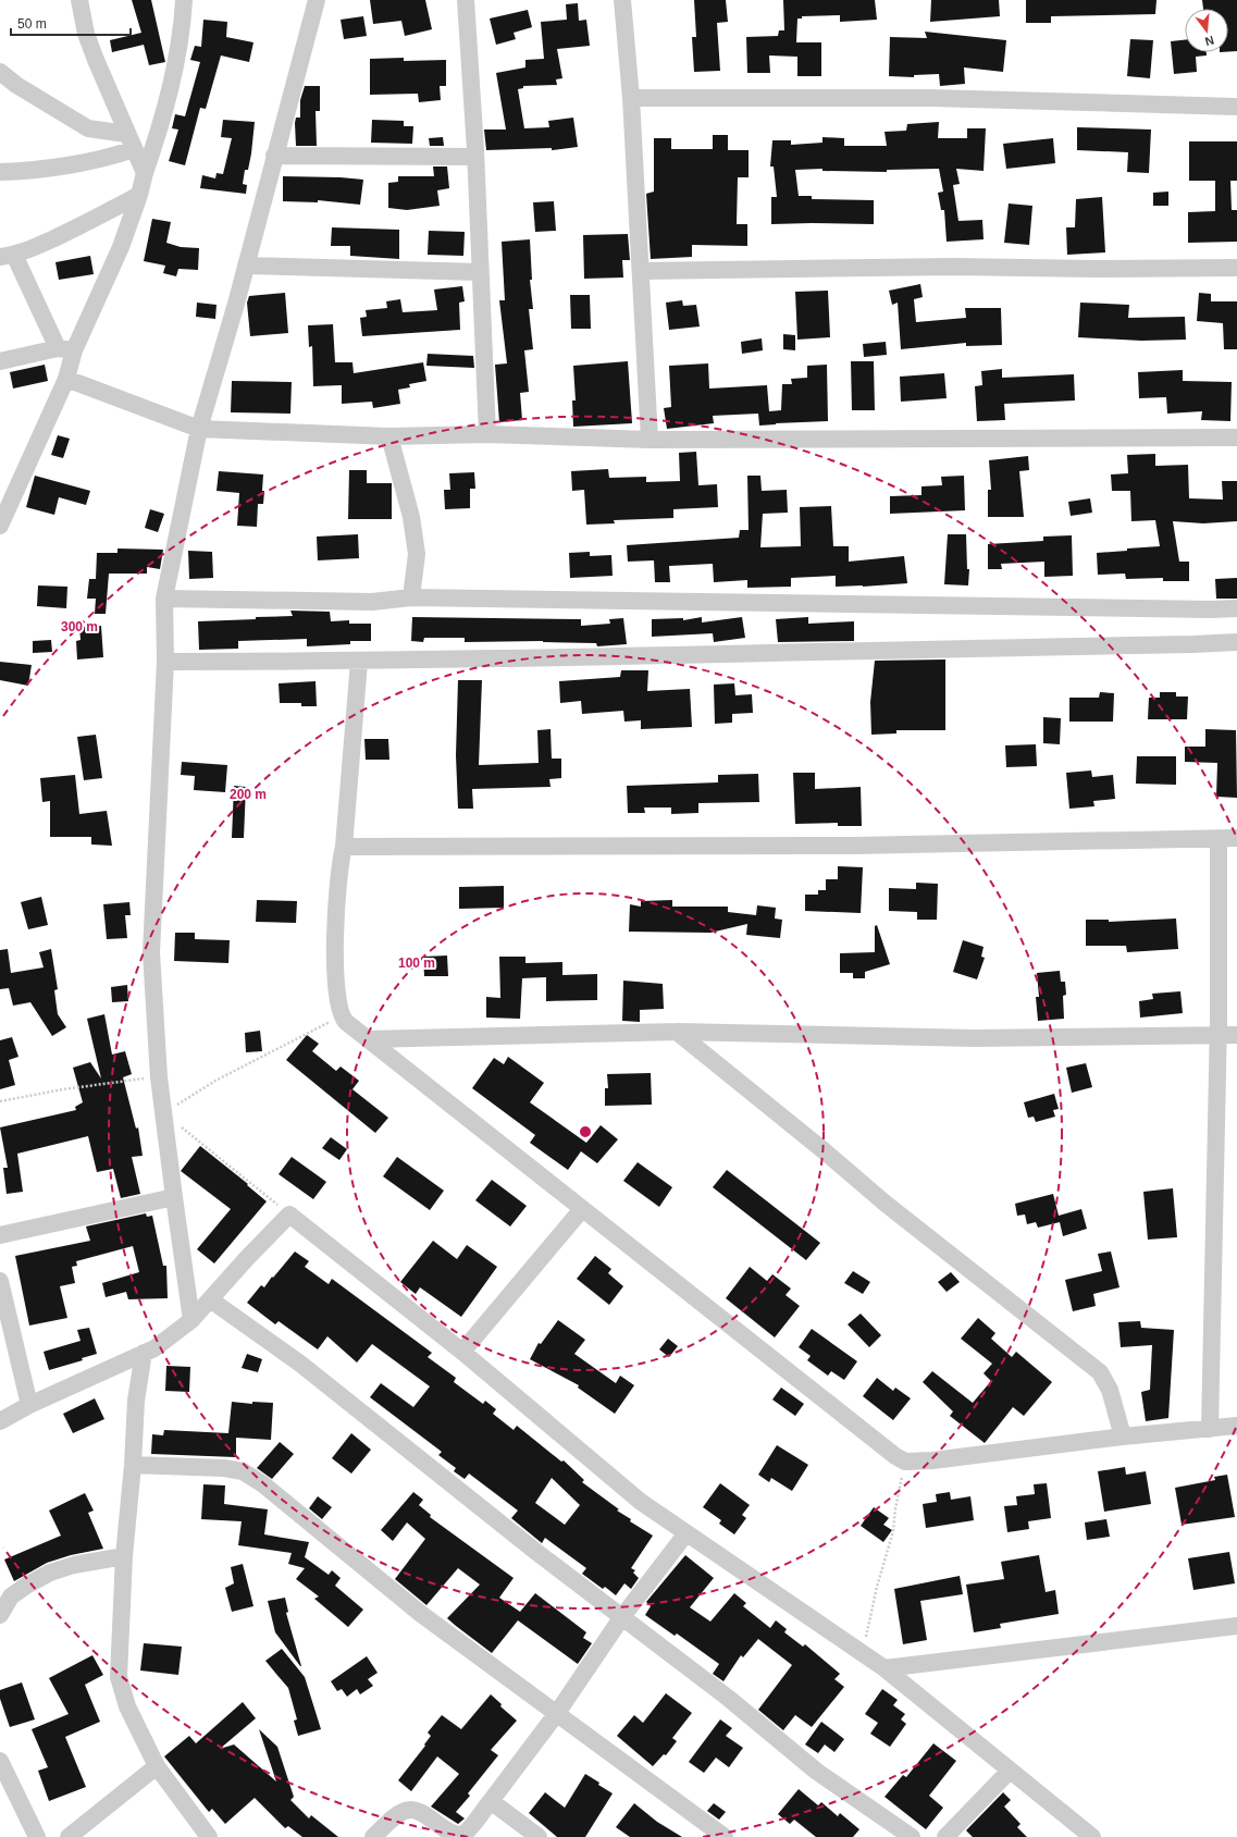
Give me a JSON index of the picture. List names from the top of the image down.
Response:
{
  "scale_bar": "50 m",
  "north": "bottom",
  "rings": ["300 m", "200 m", "100 m"]
}
